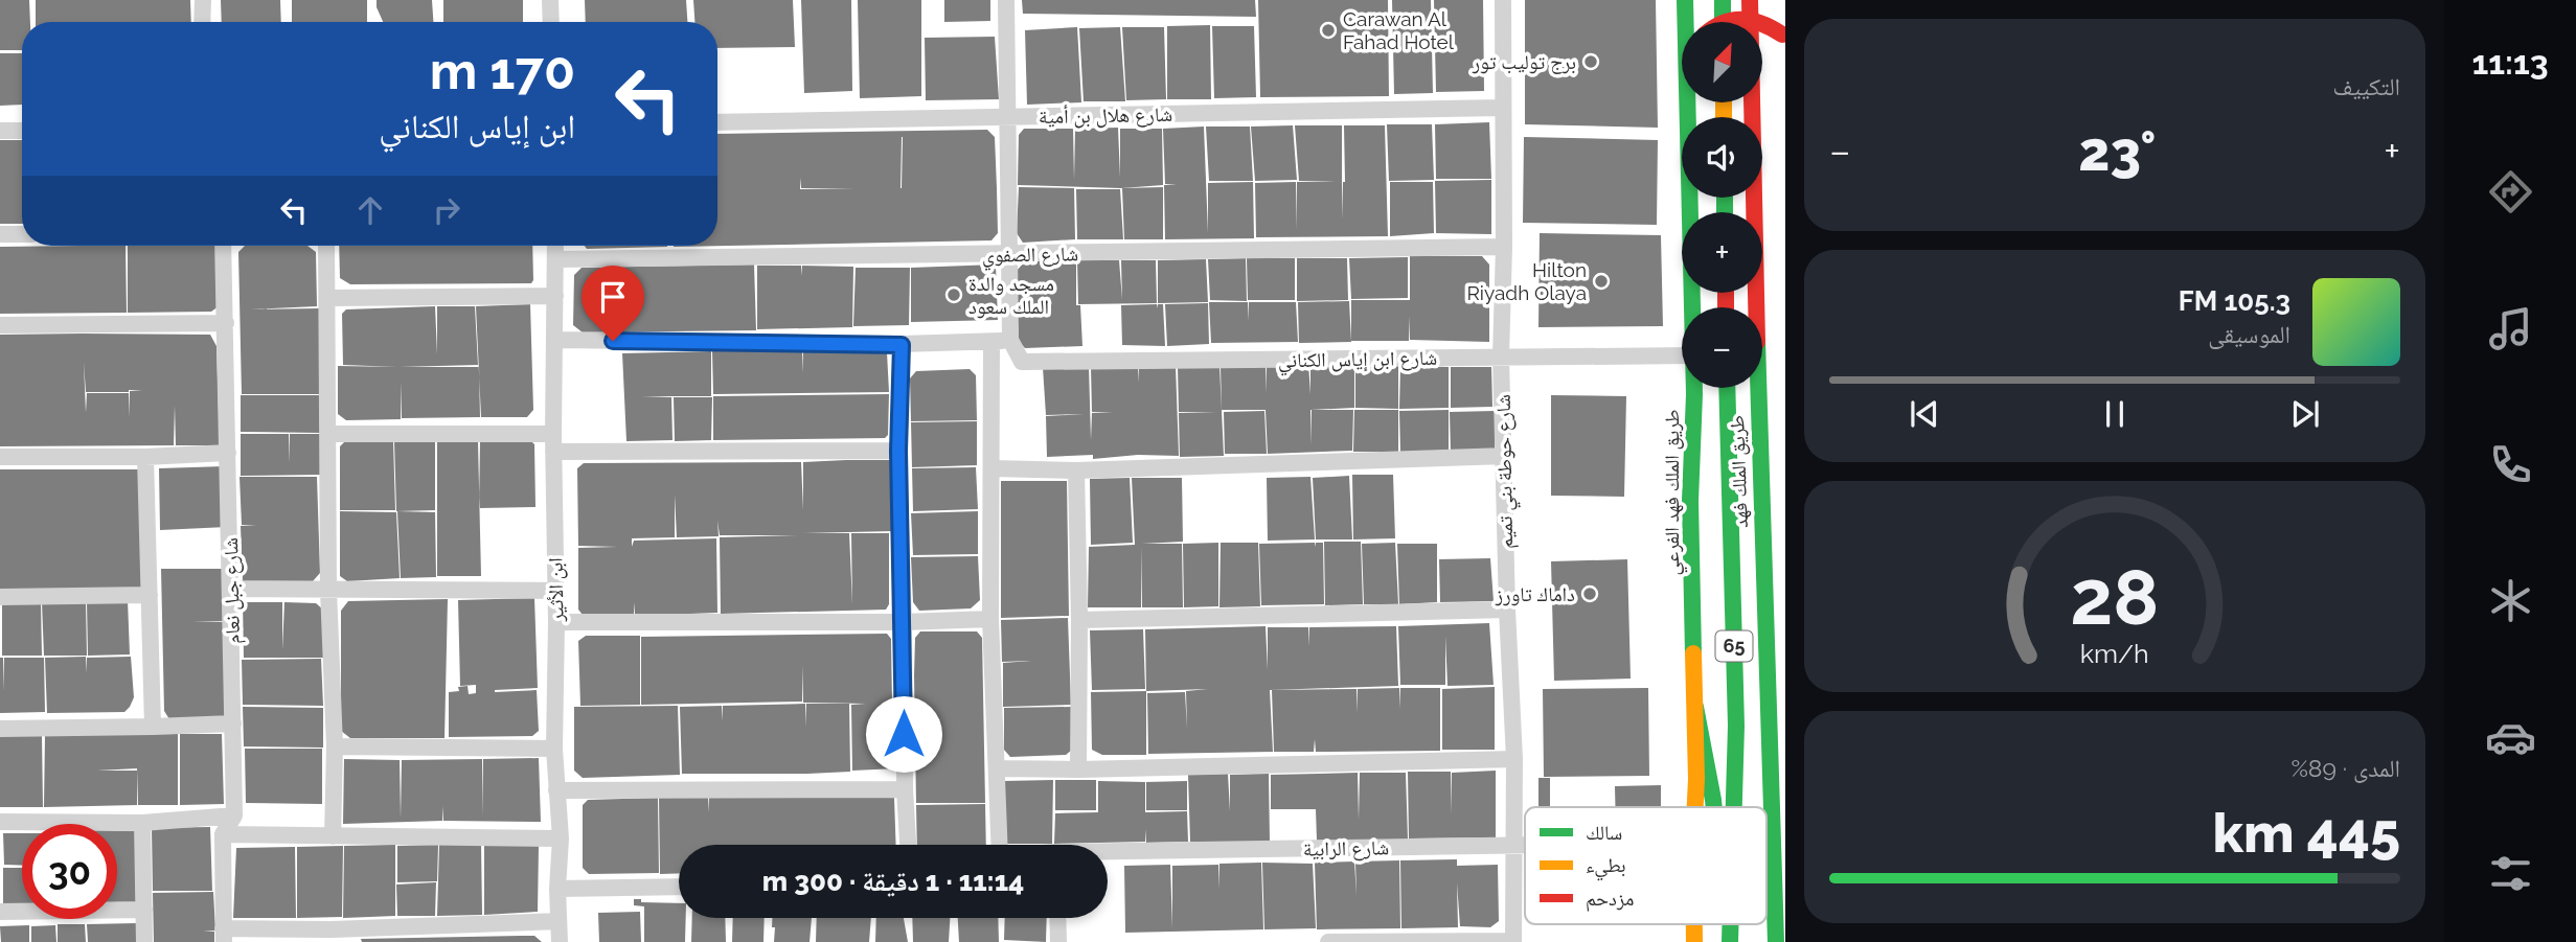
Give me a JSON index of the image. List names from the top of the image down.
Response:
{
  "streets": {
    "main road": ["طريق الملك فهد", "طريق الملك فهد الفرعي", "65"],
    "street": [
      "شارع هلال بن أمية",
      "شارع الصفوي",
      "شارع ابن إياس الكناني",
      "شارع حوطة بني تميم",
      "ابن الأثير",
      "شارع جبل نعام",
      "شارع الرابية"
    ]
  },
  "crossings": [
    ["شارع هلال بن أمية", "شارع حوطة بني تميم"],
    ["شارع الصفوي", "شارع حوطة بني تميم"],
    ["شارع الصفوي", "ابن الأثير"],
    ["شارع ابن إياس الكناني", "شارع حوطة بني تميم"],
    ["شارع حوطة بني تميم", "شارع الرابية"]
  ],
  "places": [
    "Carawan Al Fahad Hotel",
    "برج توليب تور",
    "Hilton Riyadh Olaya",
    "مسجد والدة الملك سعود",
    "داماك تاورز"
  ],
  "legend": ["سالك", "بطيء", "مزدحم"],
  "north": "top right",
  "page": {
    "tabs": "11:13",
    "tile": [
      "التكييف",
      ["المدى · 89%", "445 km"]
    ],
    "map_buttons": ["+", "−"],
    "turn": ["170 m", "ابن إياس الكناني"],
    "heat": ["−", "23°", "+"],
    "song": ["105.3 FM", "الموسيقى"],
    "limit": "30",
    "trip": "11:14 · 1 دقيقة · 300 m",
    "gauge": ["28", "km/h"]
  }
}
